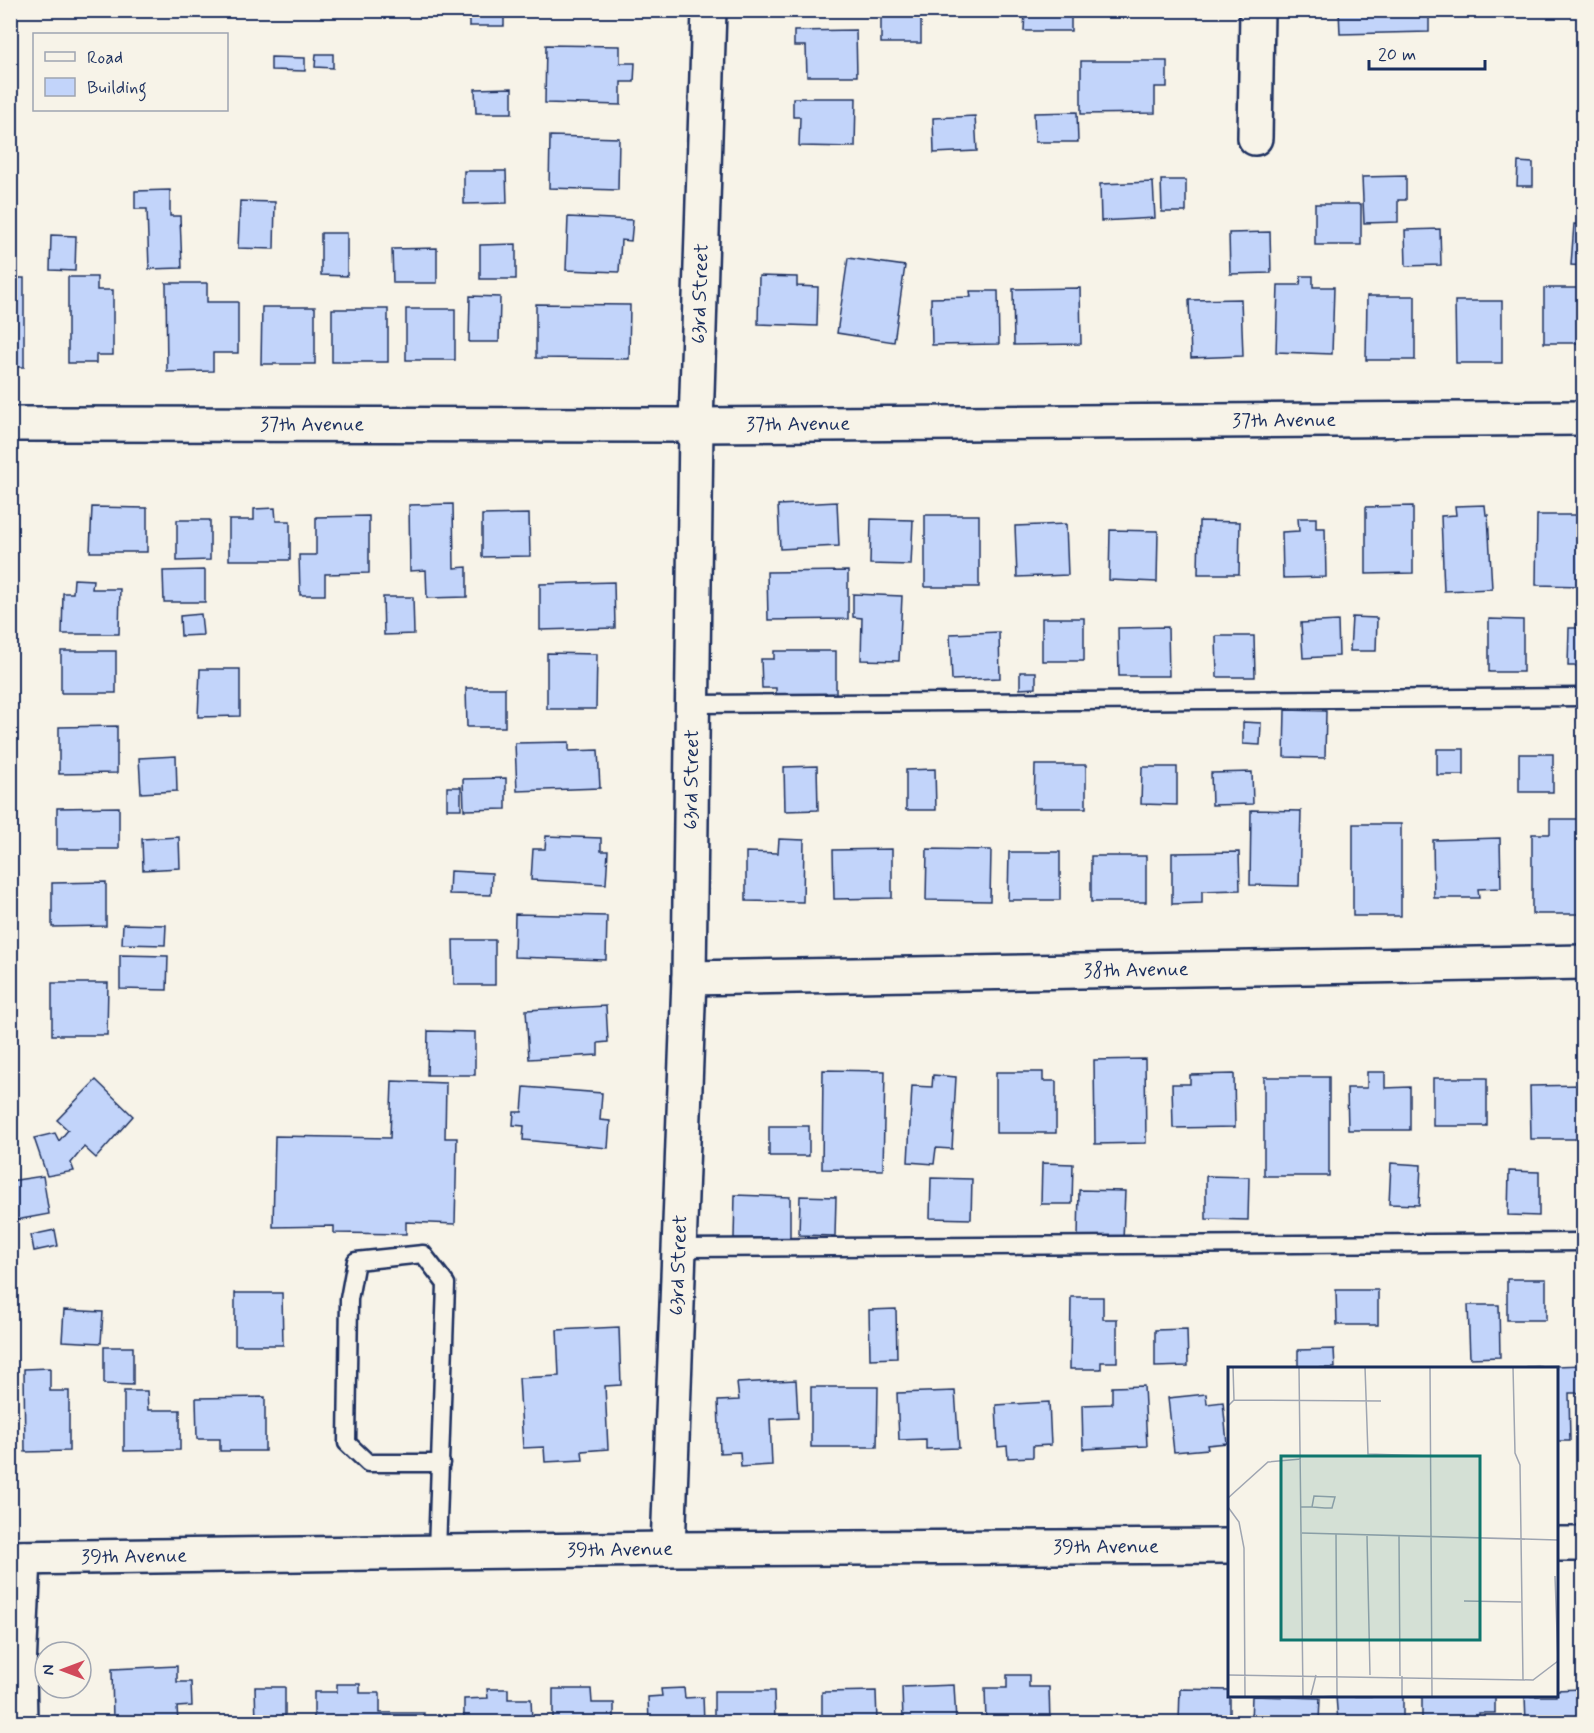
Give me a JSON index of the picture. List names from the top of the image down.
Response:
{
  "streets": {
    "street": [
      "63rd Street",
      "37th Avenue",
      "38th Avenue",
      "39th Avenue"
    ]
  },
  "crossings": [
    ["63rd Street", "37th Avenue"],
    ["63rd Street", "38th Avenue"],
    ["63rd Street", "39th Avenue"]
  ],
  "legend": ["Road", "Building"],
  "scale_bar": "20 m",
  "north": "left"
}
